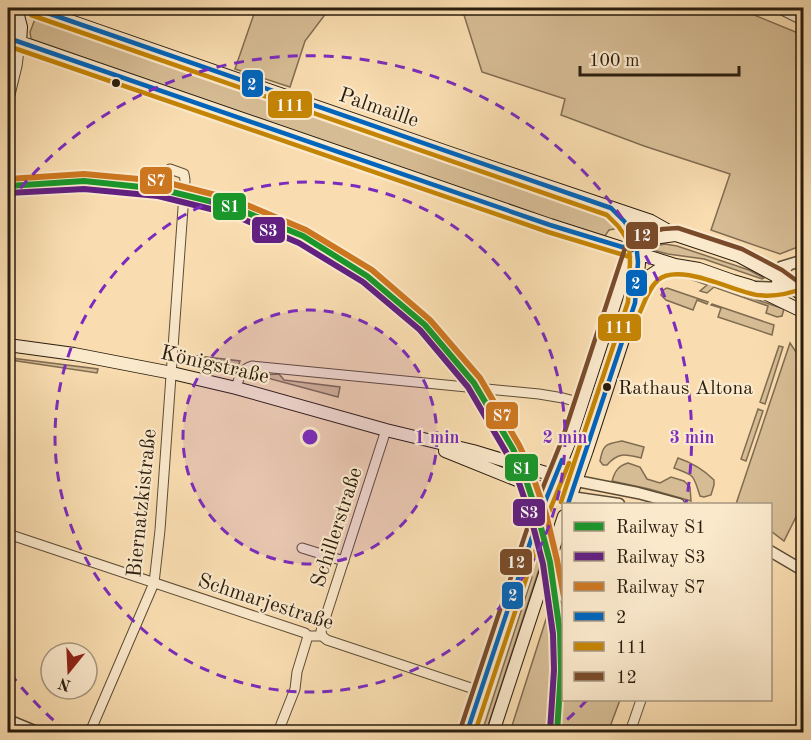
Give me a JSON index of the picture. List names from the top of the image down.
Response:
{
  "streets": {
    "main road": ["Palmaille", "Königstraße"],
    "street": ["Biernatzkistraße", "Schillerstraße", "Schmarjestraße"]
  },
  "crossings": [
    ["Königstraße", "Biernatzkistraße"],
    ["Königstraße", "Schillerstraße"],
    ["Biernatzkistraße", "Schmarjestraße"],
    ["Schillerstraße", "Schmarjestraße"]
  ],
  "places": ["Rathaus Altona"],
  "lines": [
    "transit line 2",
    "transit line 111",
    "rail line S7",
    "rail line S1",
    "rail line S3",
    "transit line 12"
  ],
  "legend": [
    "Railway S1",
    "Railway S3",
    "Railway S7",
    "2",
    "111",
    "12"
  ],
  "scale_bar": "100 m",
  "north": "bottom",
  "rings": ["1 min", "2 min", "3 min"]
}
